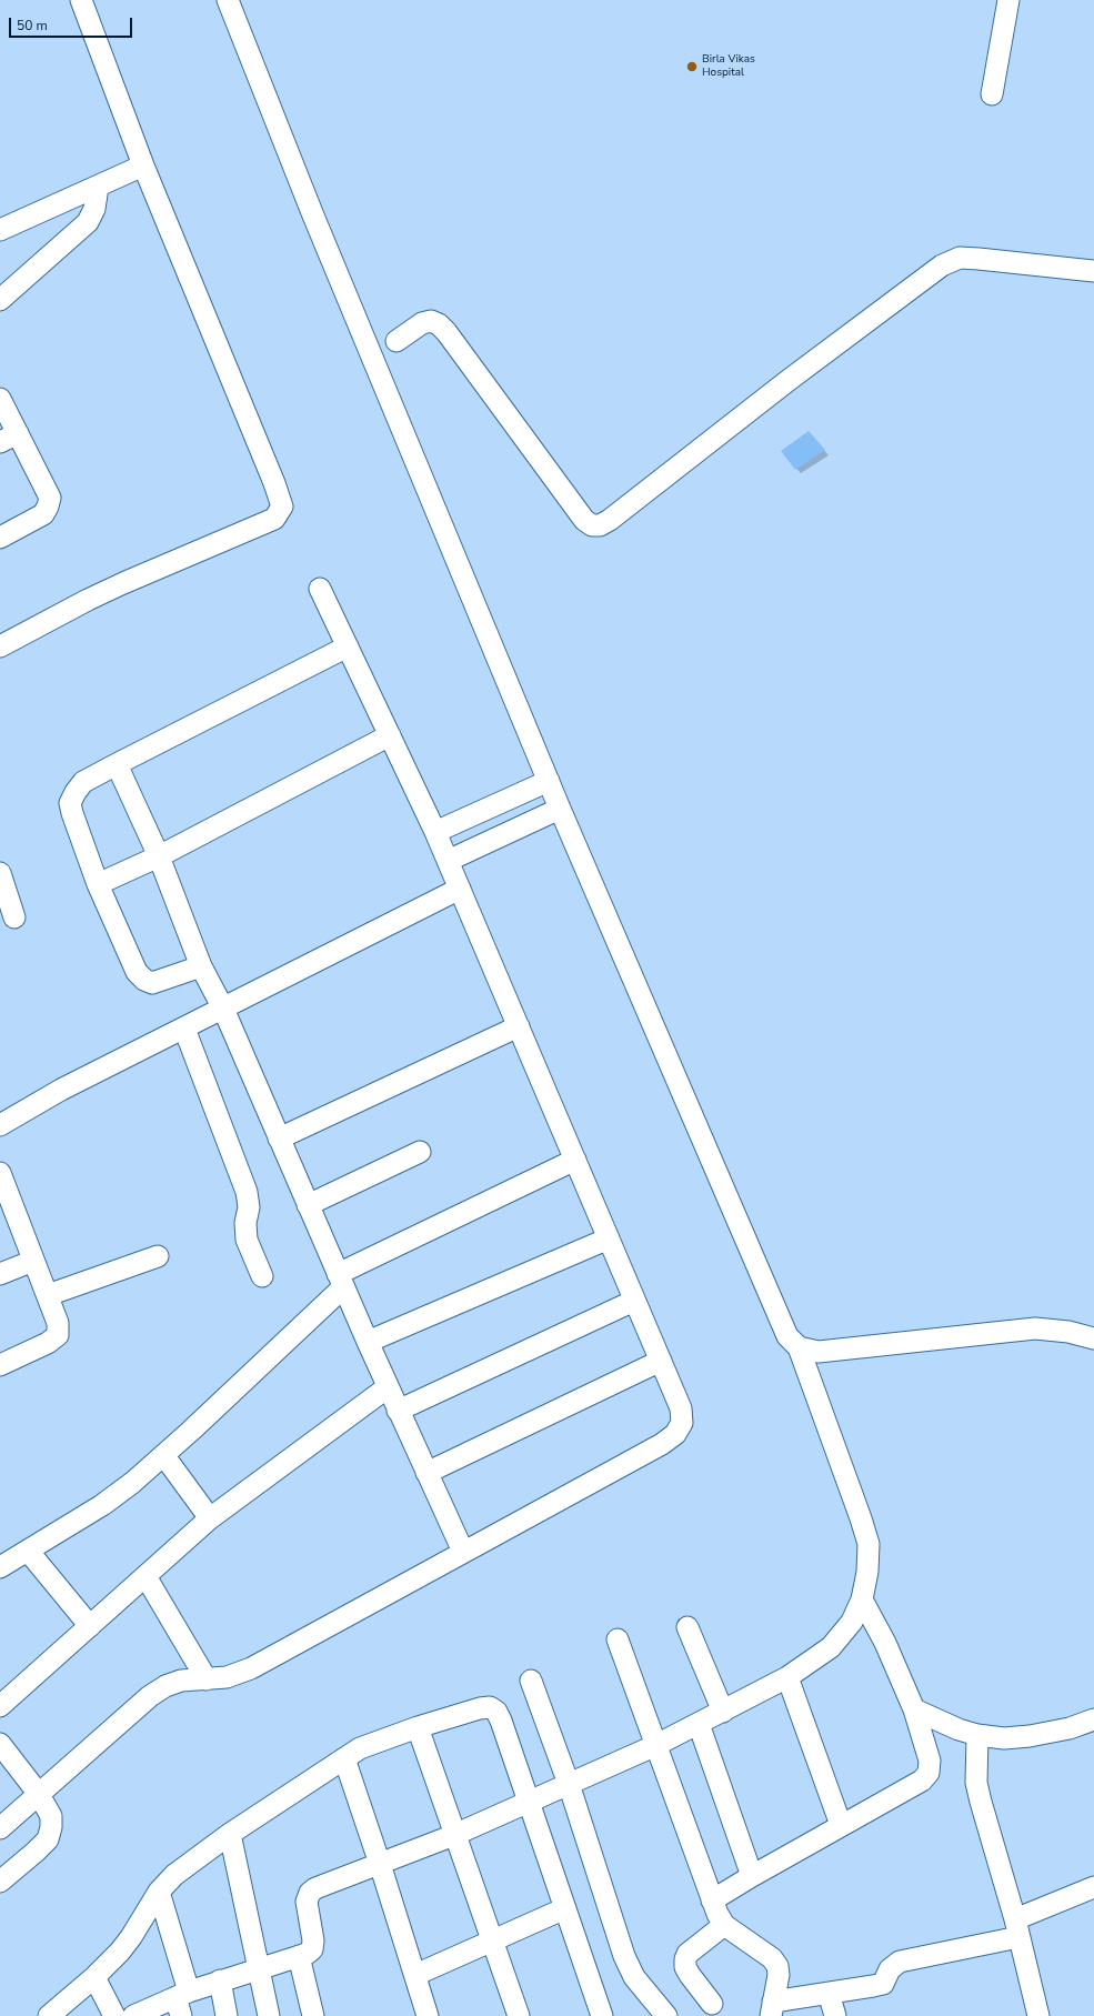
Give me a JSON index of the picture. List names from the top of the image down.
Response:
{
  "places": ["Birla Vikas Hospital"],
  "scale_bar": "50 m"
}
